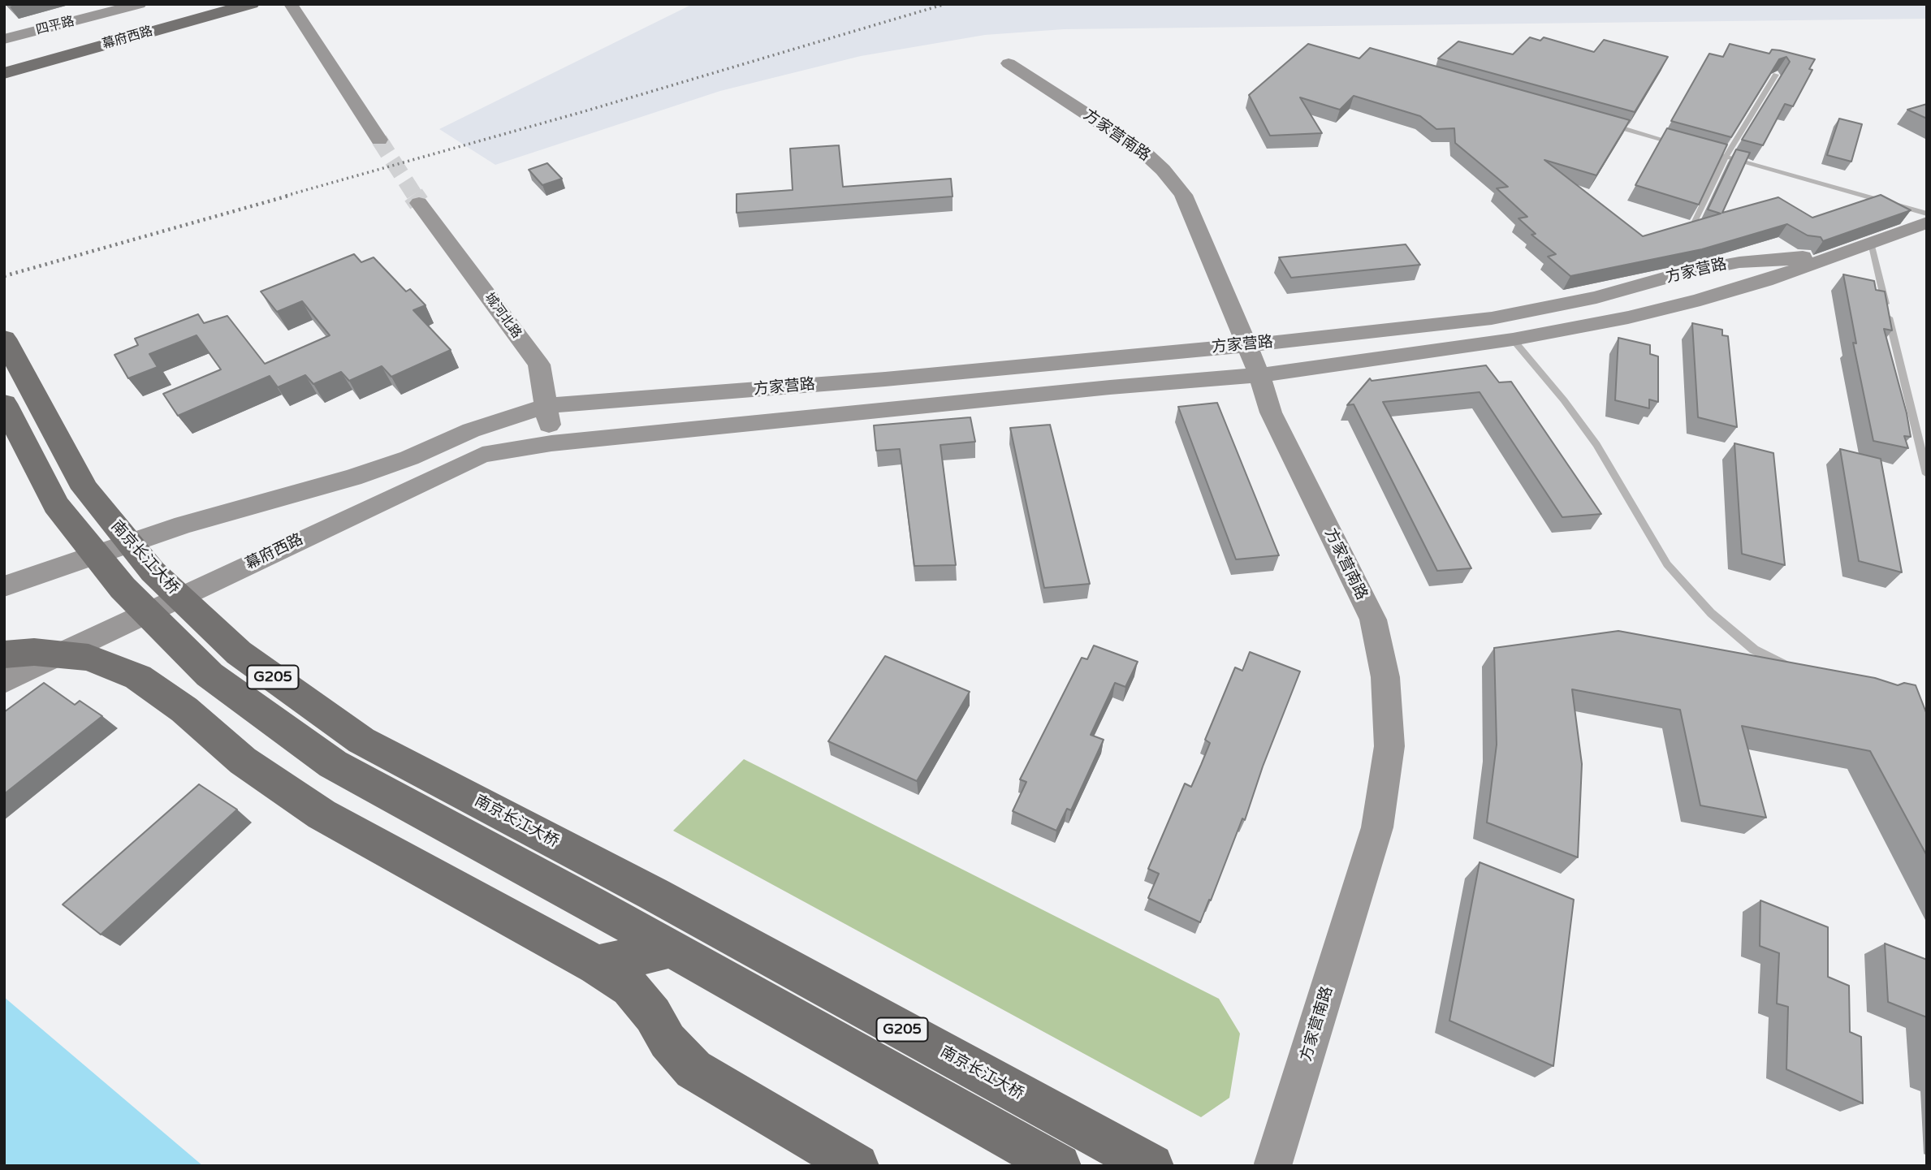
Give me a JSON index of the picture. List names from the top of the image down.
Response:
{
  "streets": {
    "highway": ["幕府西路", "南京长江大桥", "G205"],
    "main road": [
      "四平路",
      "方家营南路",
      "方家营路",
      "城河北路"
    ]
  },
  "crossings": [
    ["幕府西路", "方家营路"],
    ["幕府西路", "城河北路"],
    ["方家营南路", "方家营路"],
    ["方家营路", "城河北路"]
  ]
}
